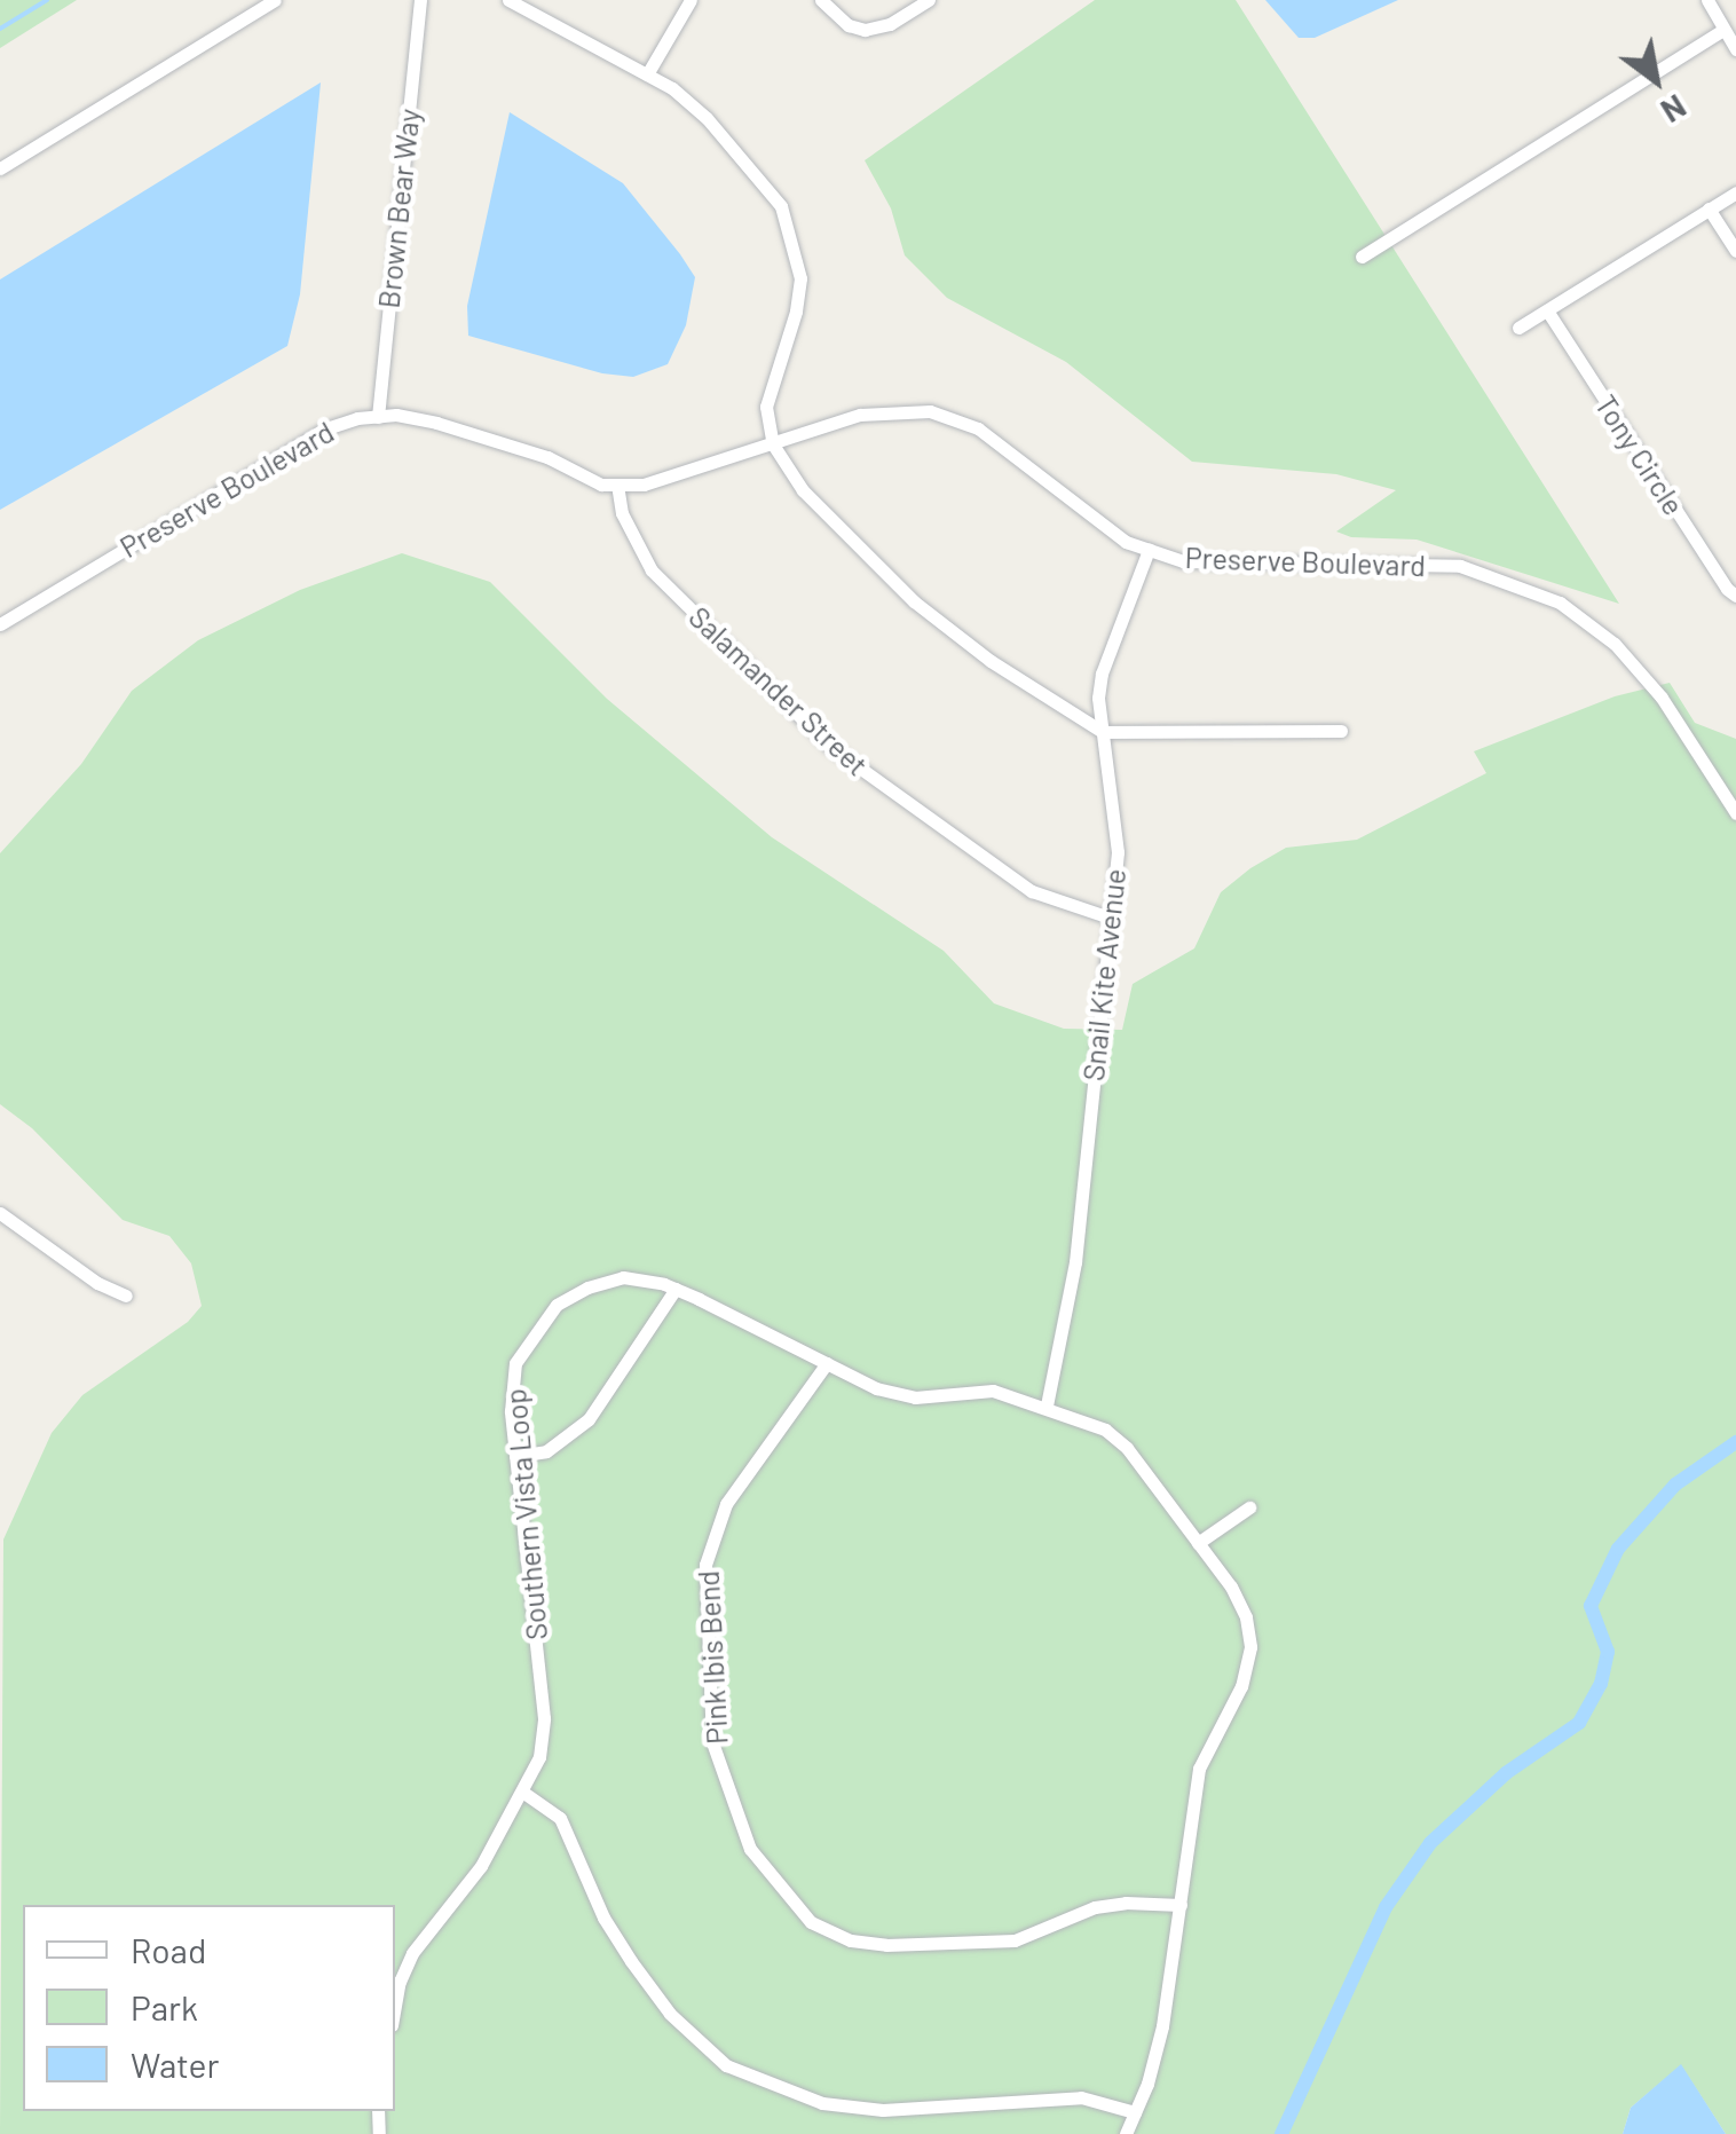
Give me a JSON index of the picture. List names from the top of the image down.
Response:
{
  "streets": {
    "street": [
      "Brown Bear Way",
      "Tony Circle",
      "Preserve Boulevard",
      "Salamander Street",
      "Snail Kite Avenue",
      "Southern Vista Loop",
      "Pink Ibis Bend"
    ]
  },
  "crossings": [
    ["Brown Bear Way", "Preserve Boulevard"],
    ["Preserve Boulevard", "Salamander Street"],
    ["Preserve Boulevard", "Snail Kite Avenue"],
    ["Salamander Street", "Snail Kite Avenue"],
    ["Snail Kite Avenue", "Southern Vista Loop"],
    ["Southern Vista Loop", "Pink Ibis Bend"]
  ],
  "legend": ["Road", "Park", "Water"],
  "north": "bottom right"
}
